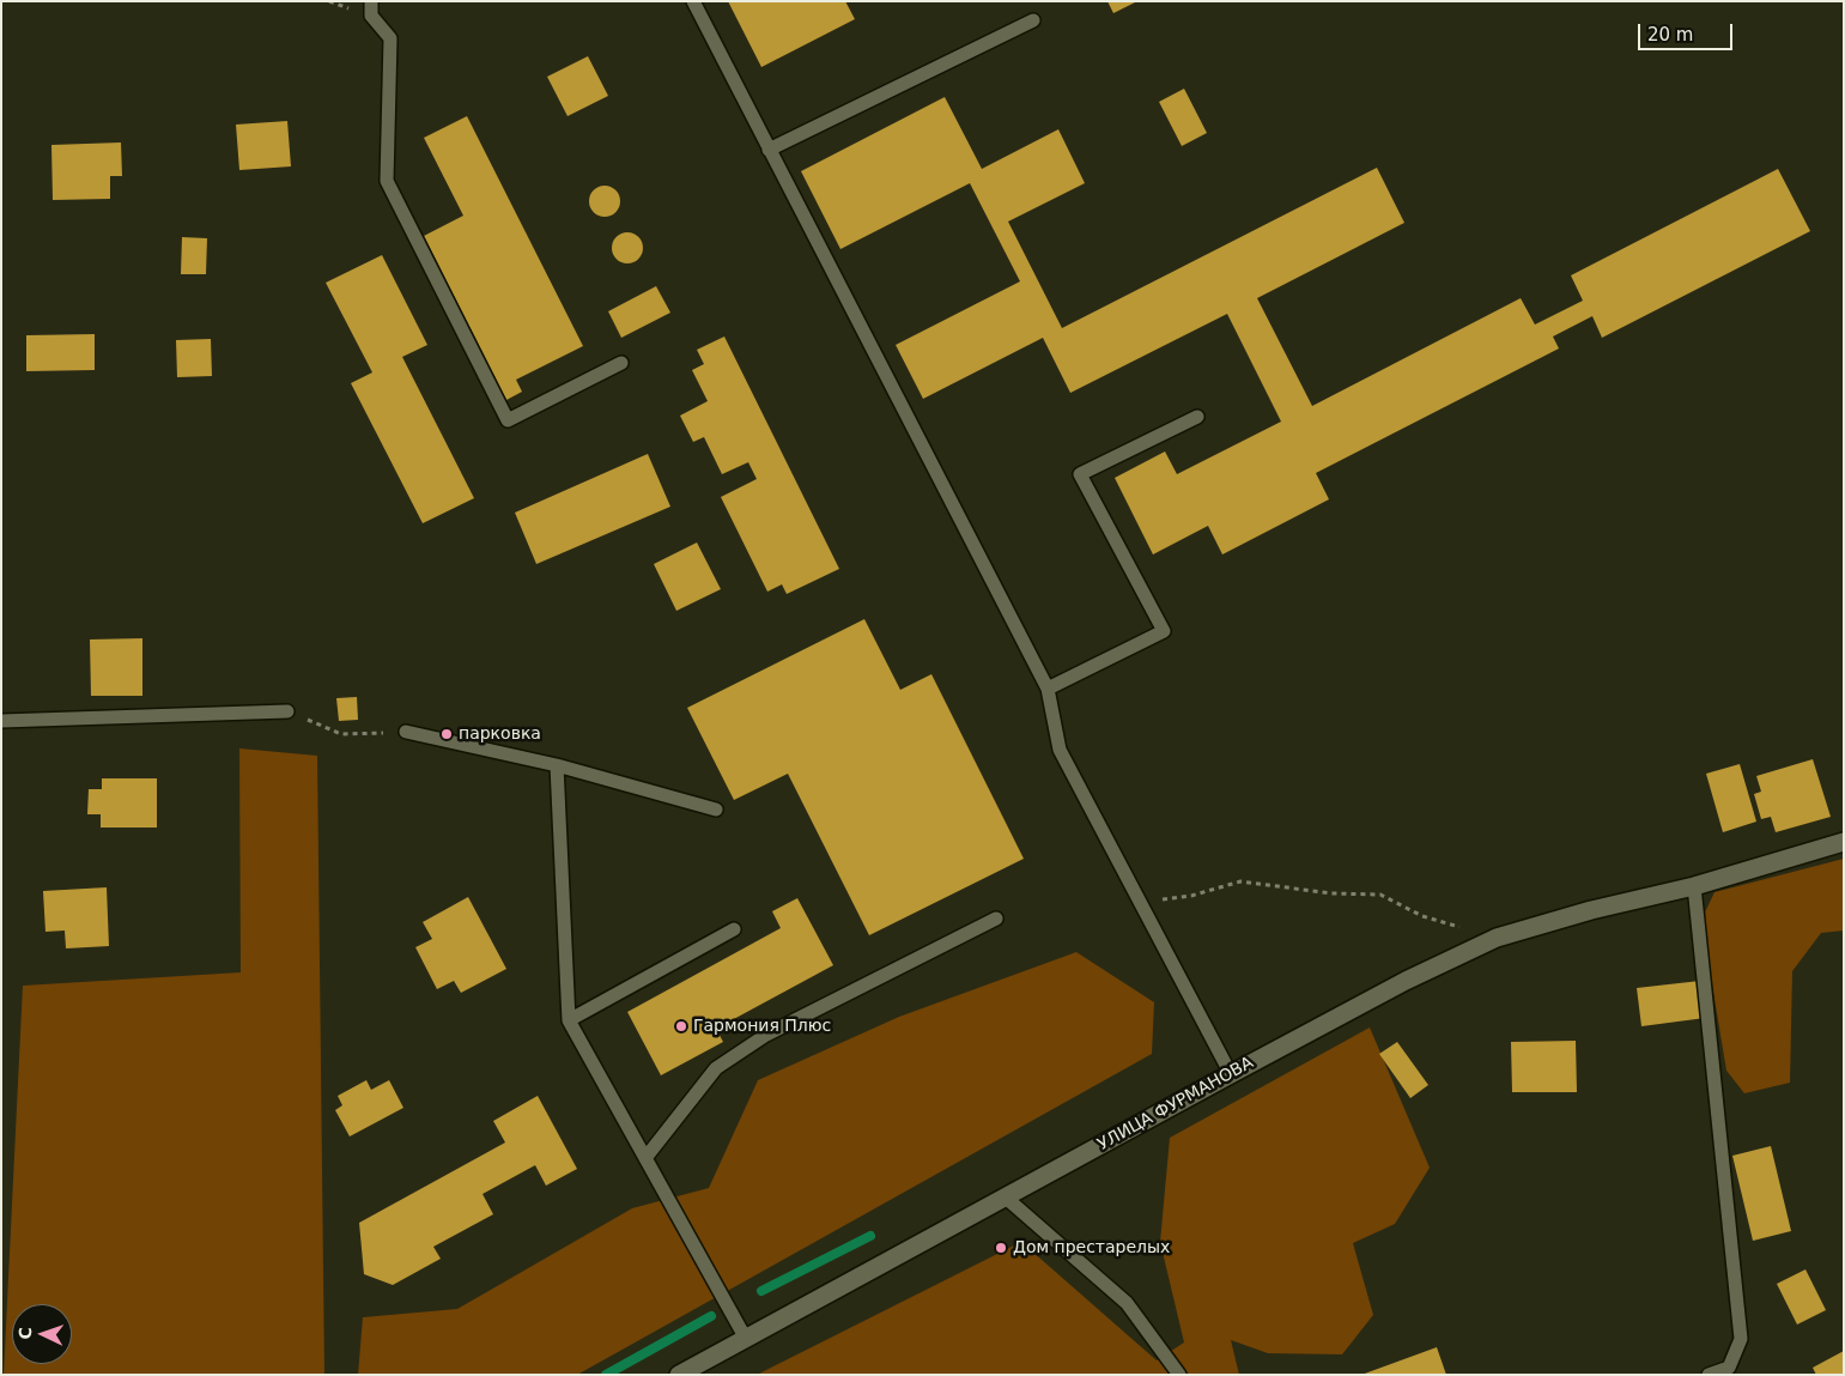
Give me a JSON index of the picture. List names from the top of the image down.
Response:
{
  "streets": {
    "main road": ["УЛИЦА ФУРМАНОВА"]
  },
  "places": ["парковка", "Гармония Плюс", "Дом престарелых"],
  "scale_bar": "20 m",
  "north": "left"
}
